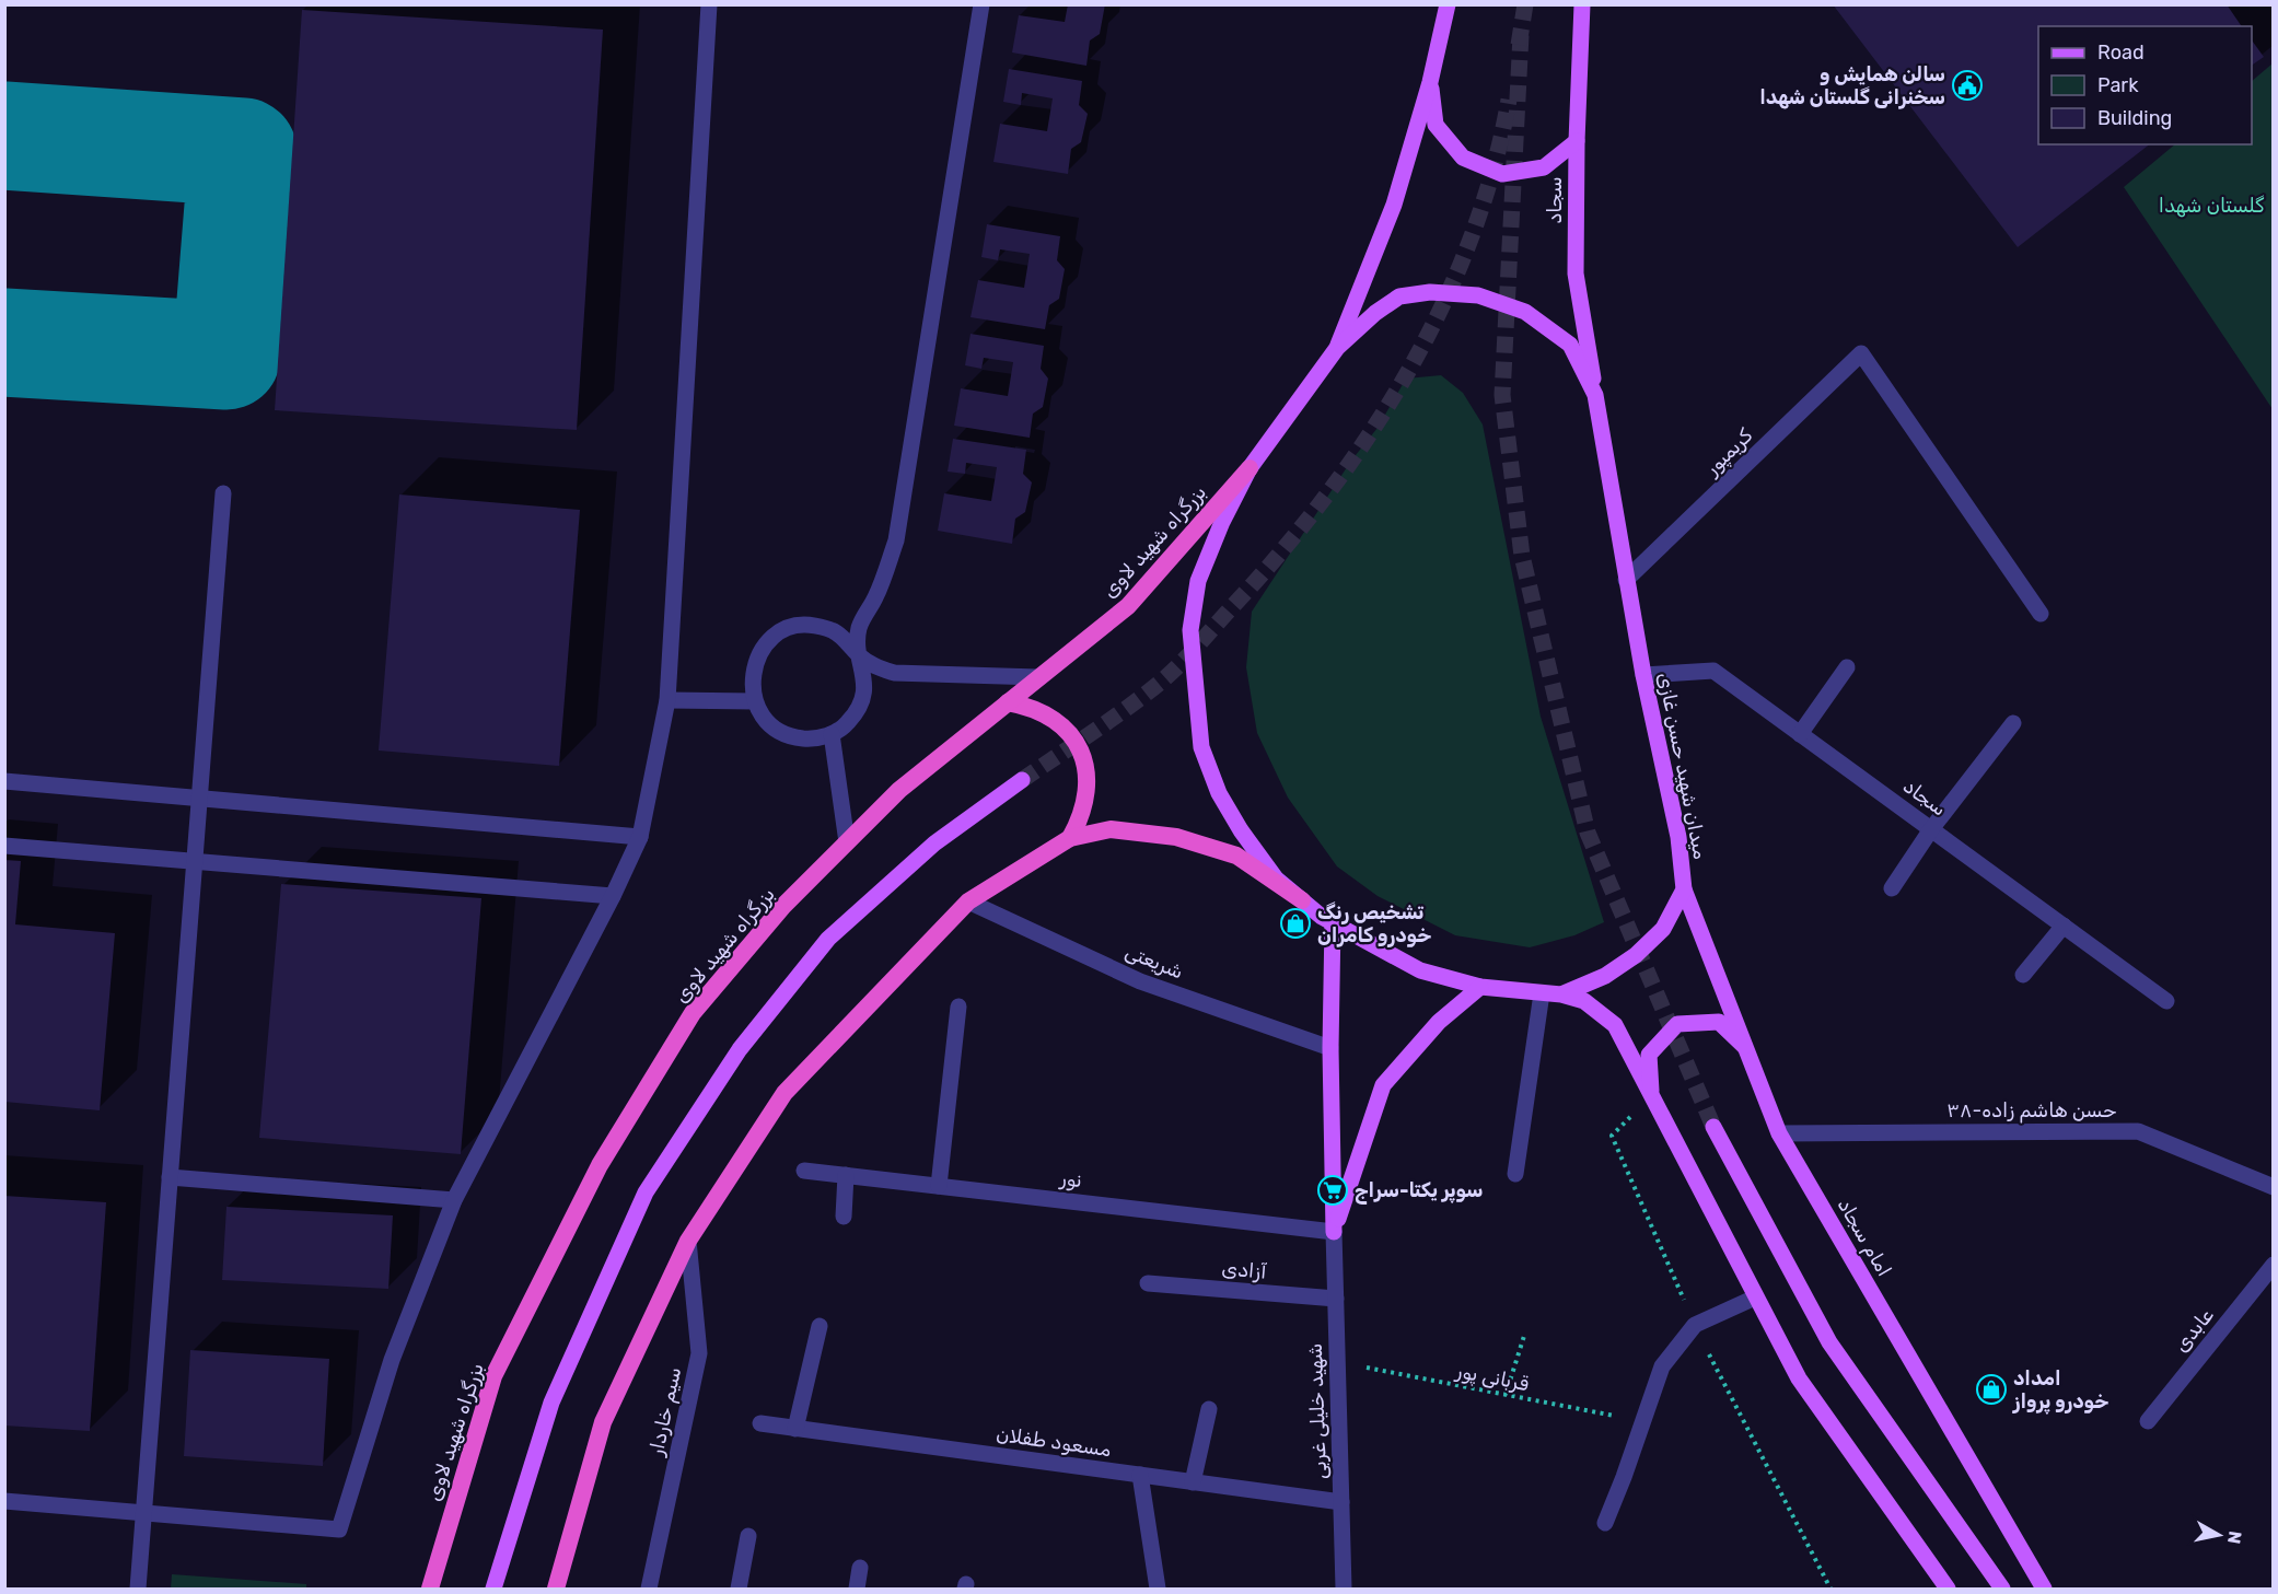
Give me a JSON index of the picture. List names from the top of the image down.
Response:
{
  "streets": {
    "highway": ["بزرگراه شهید لاوی"],
    "main road": ["سجاد", "میدان شهید حسن غازی", "امام سجاد"],
    "street": [
      "کریمپور",
      "شریعتی",
      "۳۸-حسن هاشم زاده",
      "نور",
      "آزادی",
      "عابدی",
      "سیم خاردار",
      "شهید خلیلی غربی",
      "مسعود طفلان"
    ],
    "path": ["قربانی پور"]
  },
  "crossings": [
    ["سجاد", "میدان شهید حسن غازی"],
    ["کریمپور", "میدان شهید حسن غازی"],
    ["بزرگراه شهید لاوی", "میدان شهید حسن غازی"],
    ["میدان شهید حسن غازی", "امام سجاد"],
    ["۳۸-حسن هاشم زاده", "امام سجاد"],
    ["نور", "شهید خلیلی غربی"],
    ["آزادی", "شهید خلیلی غربی"],
    ["قربانی پور", "شهید خلیلی غربی"],
    ["شهید خلیلی غربی", "مسعود طفلان"]
  ],
  "parks": ["گلستان شهدا"],
  "places": {
    "public building": ["سالن همایش و سخنرانی گلستان شهدا"],
    "shop": ["تشخیص رنگ خودرو کامران", "امداد خودرو پرواز"],
    "supermarket": ["سوپر یکتا-سراج"]
  },
  "legend": ["Road", "Park", "Building"],
  "north": "right"
}
